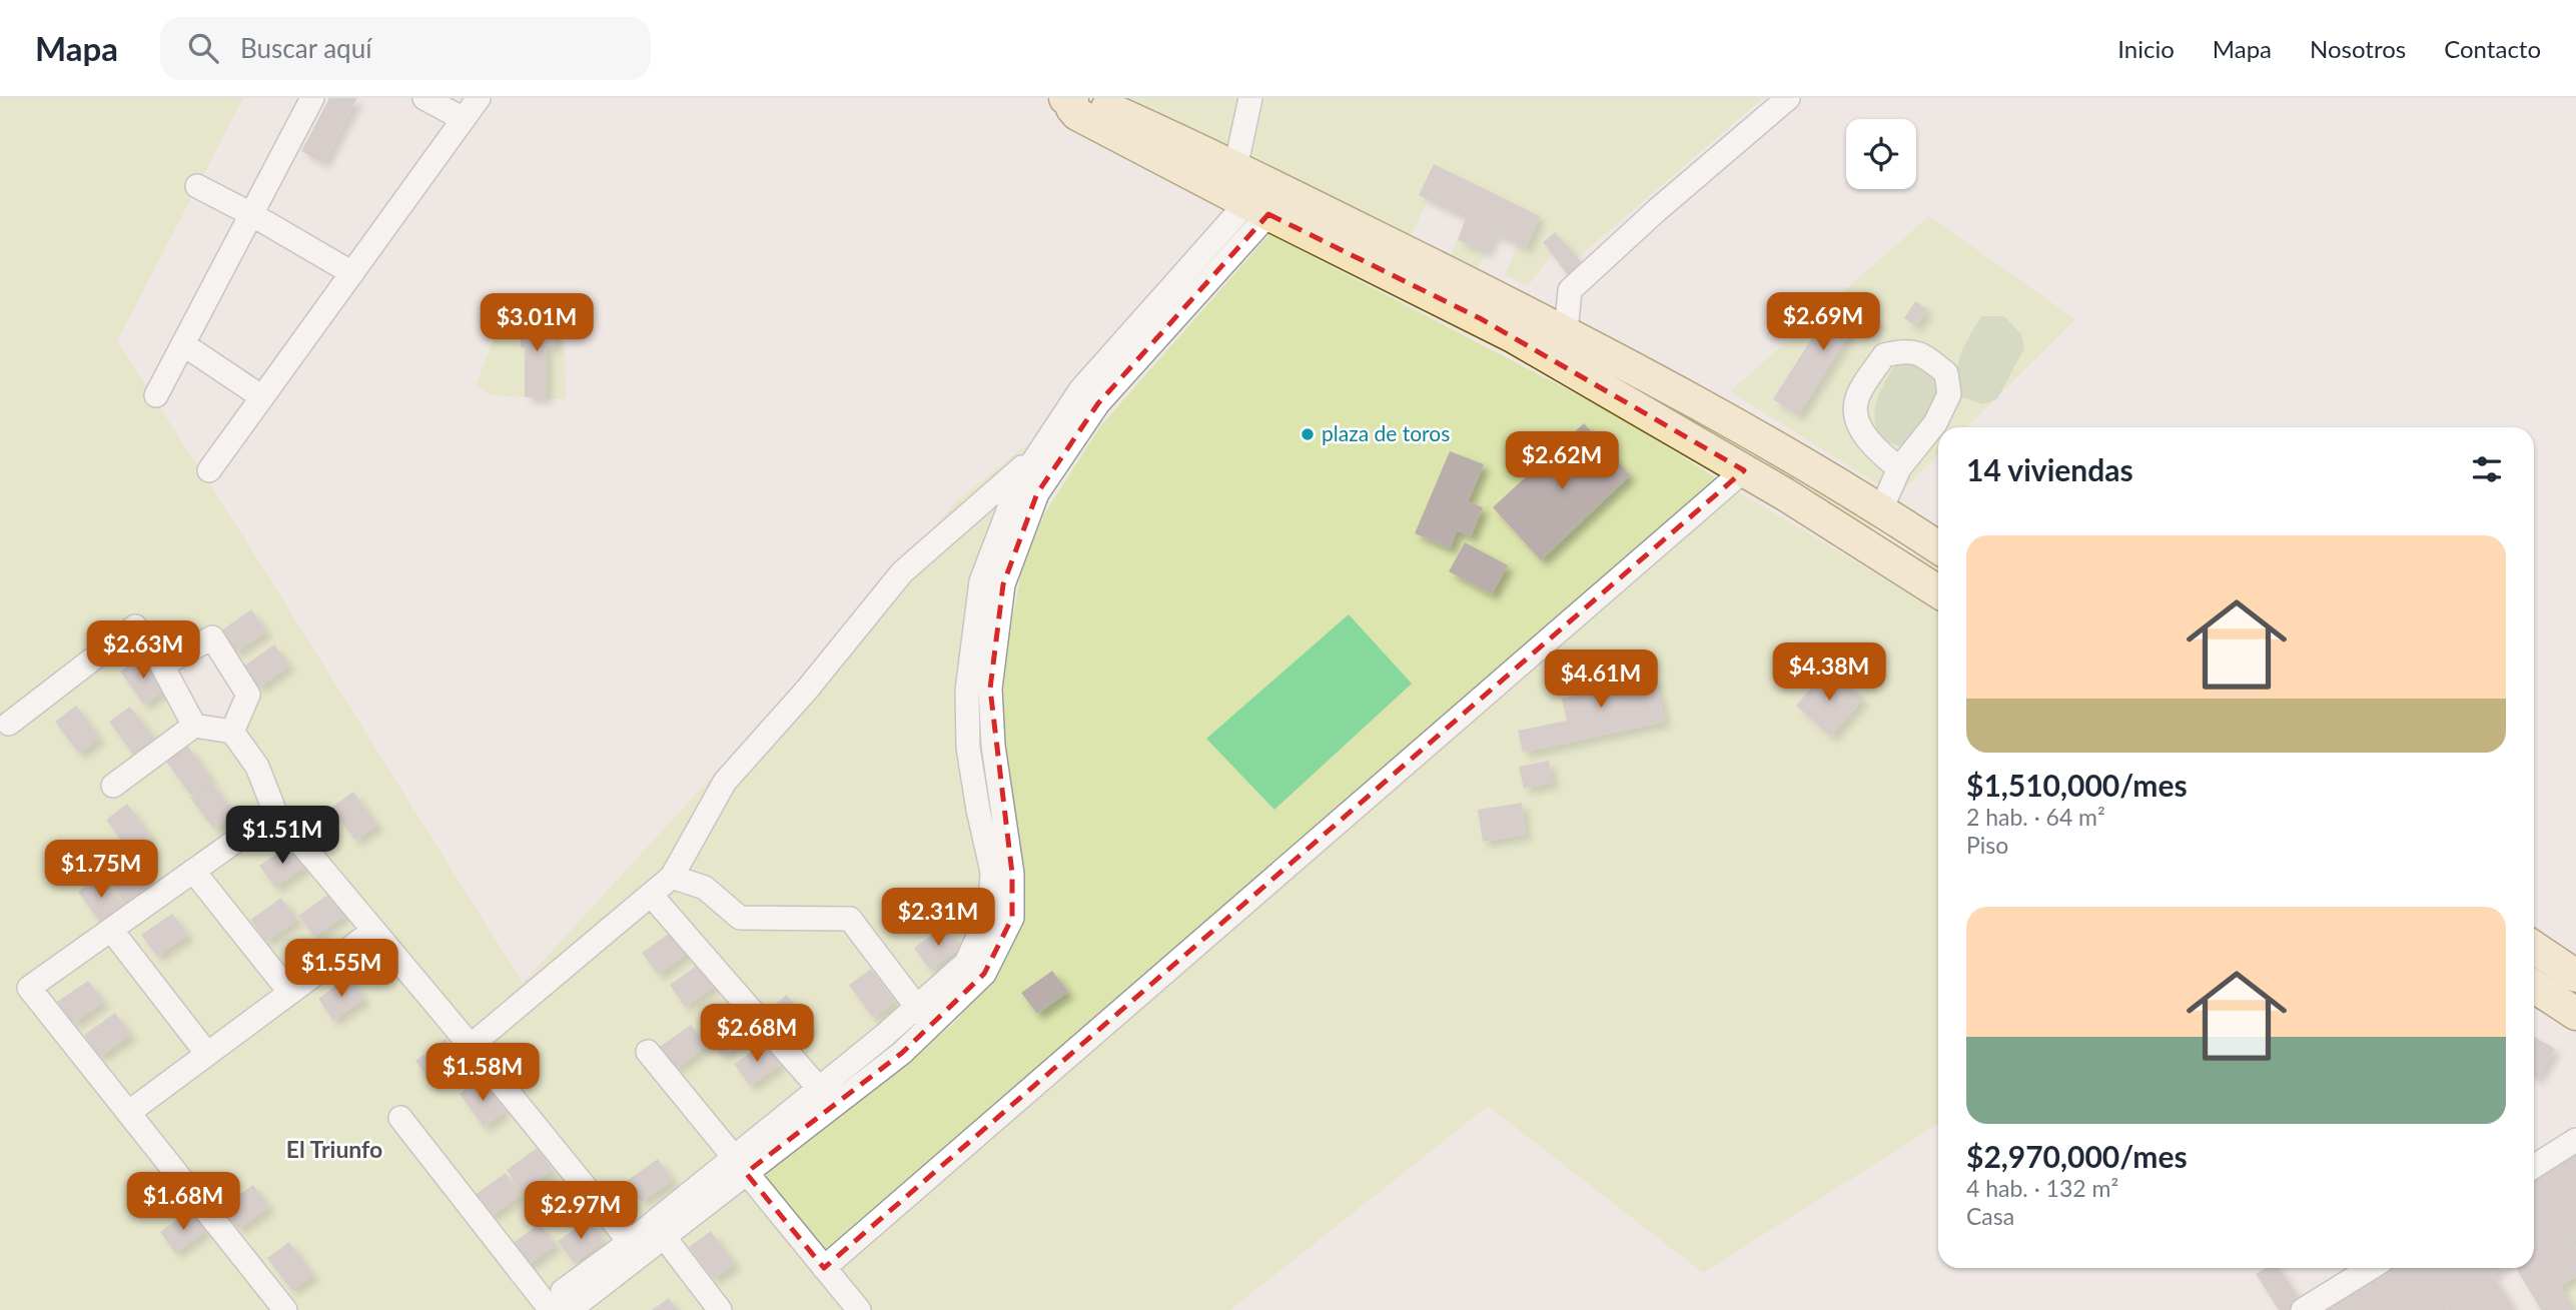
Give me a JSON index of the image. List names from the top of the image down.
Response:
{
  "districts": ["El Triunfo"],
  "places": ["plaza de toros"],
  "page": {
    "header": "Mapa",
    "search": "Buscar aquí",
    "nav": [
      "Inicio",
      "Mapa",
      "Nosotros",
      "Contacto"
    ],
    "price": [
      "$2.69M",
      "$3.01M",
      "$2.62M",
      "$2.63M",
      "$4.38M",
      "$4.61M",
      "$1.51M",
      "$1.75M",
      "$2.31M",
      "$1.55M",
      "$2.68M",
      "$1.58M",
      "$1.68M",
      "$2.97M"
    ],
    "heading": "14 viviendas",
    "list": [
      {
        "name": "$1,510,000/mes",
        "note": "2 hab. · 64 m² · Piso"
      },
      {
        "name": "$2,970,000/mes",
        "note": "4 hab. · 132 m² · Casa"
      }
    ]
  }
}
